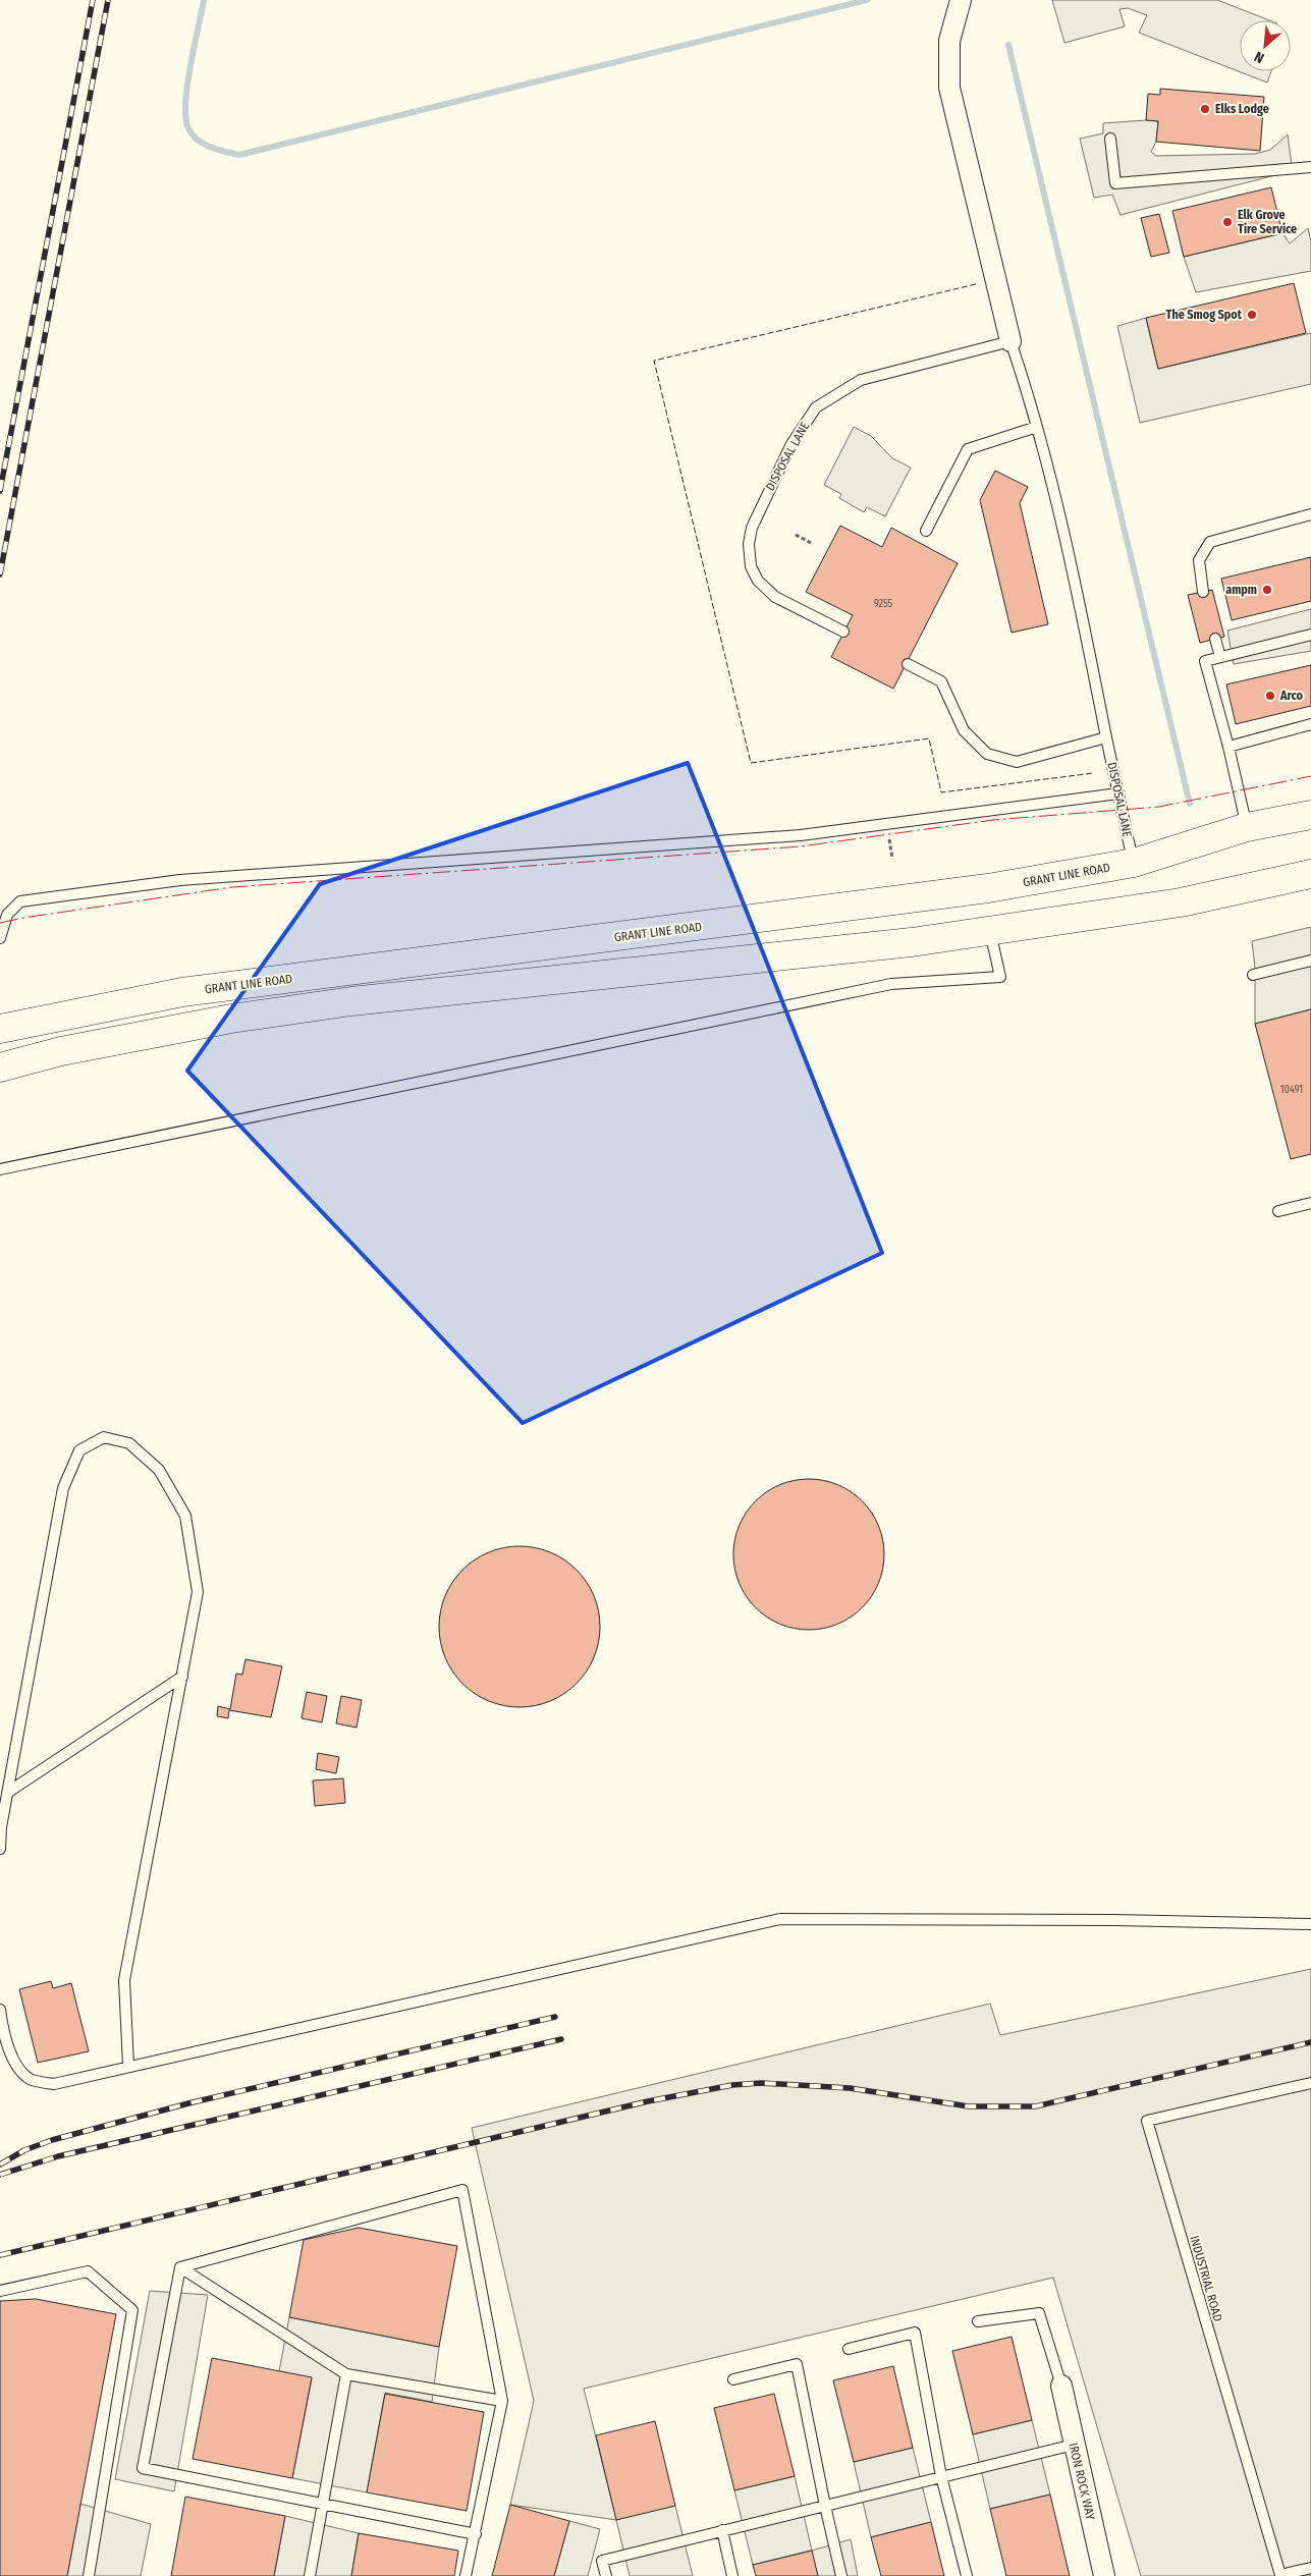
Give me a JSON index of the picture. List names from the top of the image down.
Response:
{
  "streets": {
    "main road": ["GRANT LINE ROAD"],
    "street": ["DISPOSAL LANE", "IRON ROCK WAY"],
    "lane": ["INDUSTRIAL ROAD"]
  },
  "crossings": [
    ["DISPOSAL LANE", "GRANT LINE ROAD"]
  ],
  "places": [
    "Elks Lodge",
    "Elk Grove Tire Service",
    "The Smog Spot",
    "ampm",
    "Arco"
  ],
  "house_numbers": ["9255", "10491"],
  "north": "bottom left"
}
